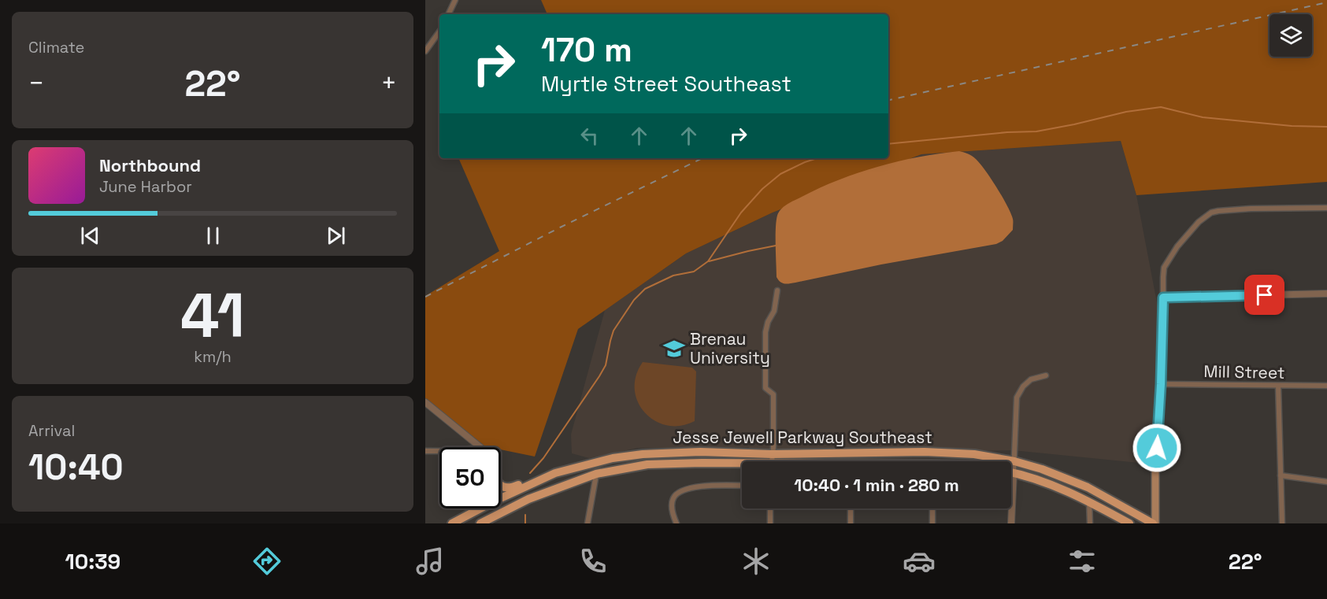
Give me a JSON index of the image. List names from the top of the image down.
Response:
{
  "streets": {
    "main road": ["Jesse Jewell Parkway Southeast"],
    "street": ["Mill Street"]
  },
  "places": {
    "school or university": ["Brenau University"]
  },
  "page": {
    "tile": [
      "Climate",
      ["41", "km/h"],
      ["Arrival", "10:40"]
    ],
    "turn": ["170 m", "Myrtle Street Southeast"],
    "heat": ["−", "22°", "+"],
    "song": ["Northbound", "June Harbor"],
    "limit": "50",
    "trip": "10:40 · 1 min · 280 m",
    "tabs": ["10:39", "22°"]
  }
}
